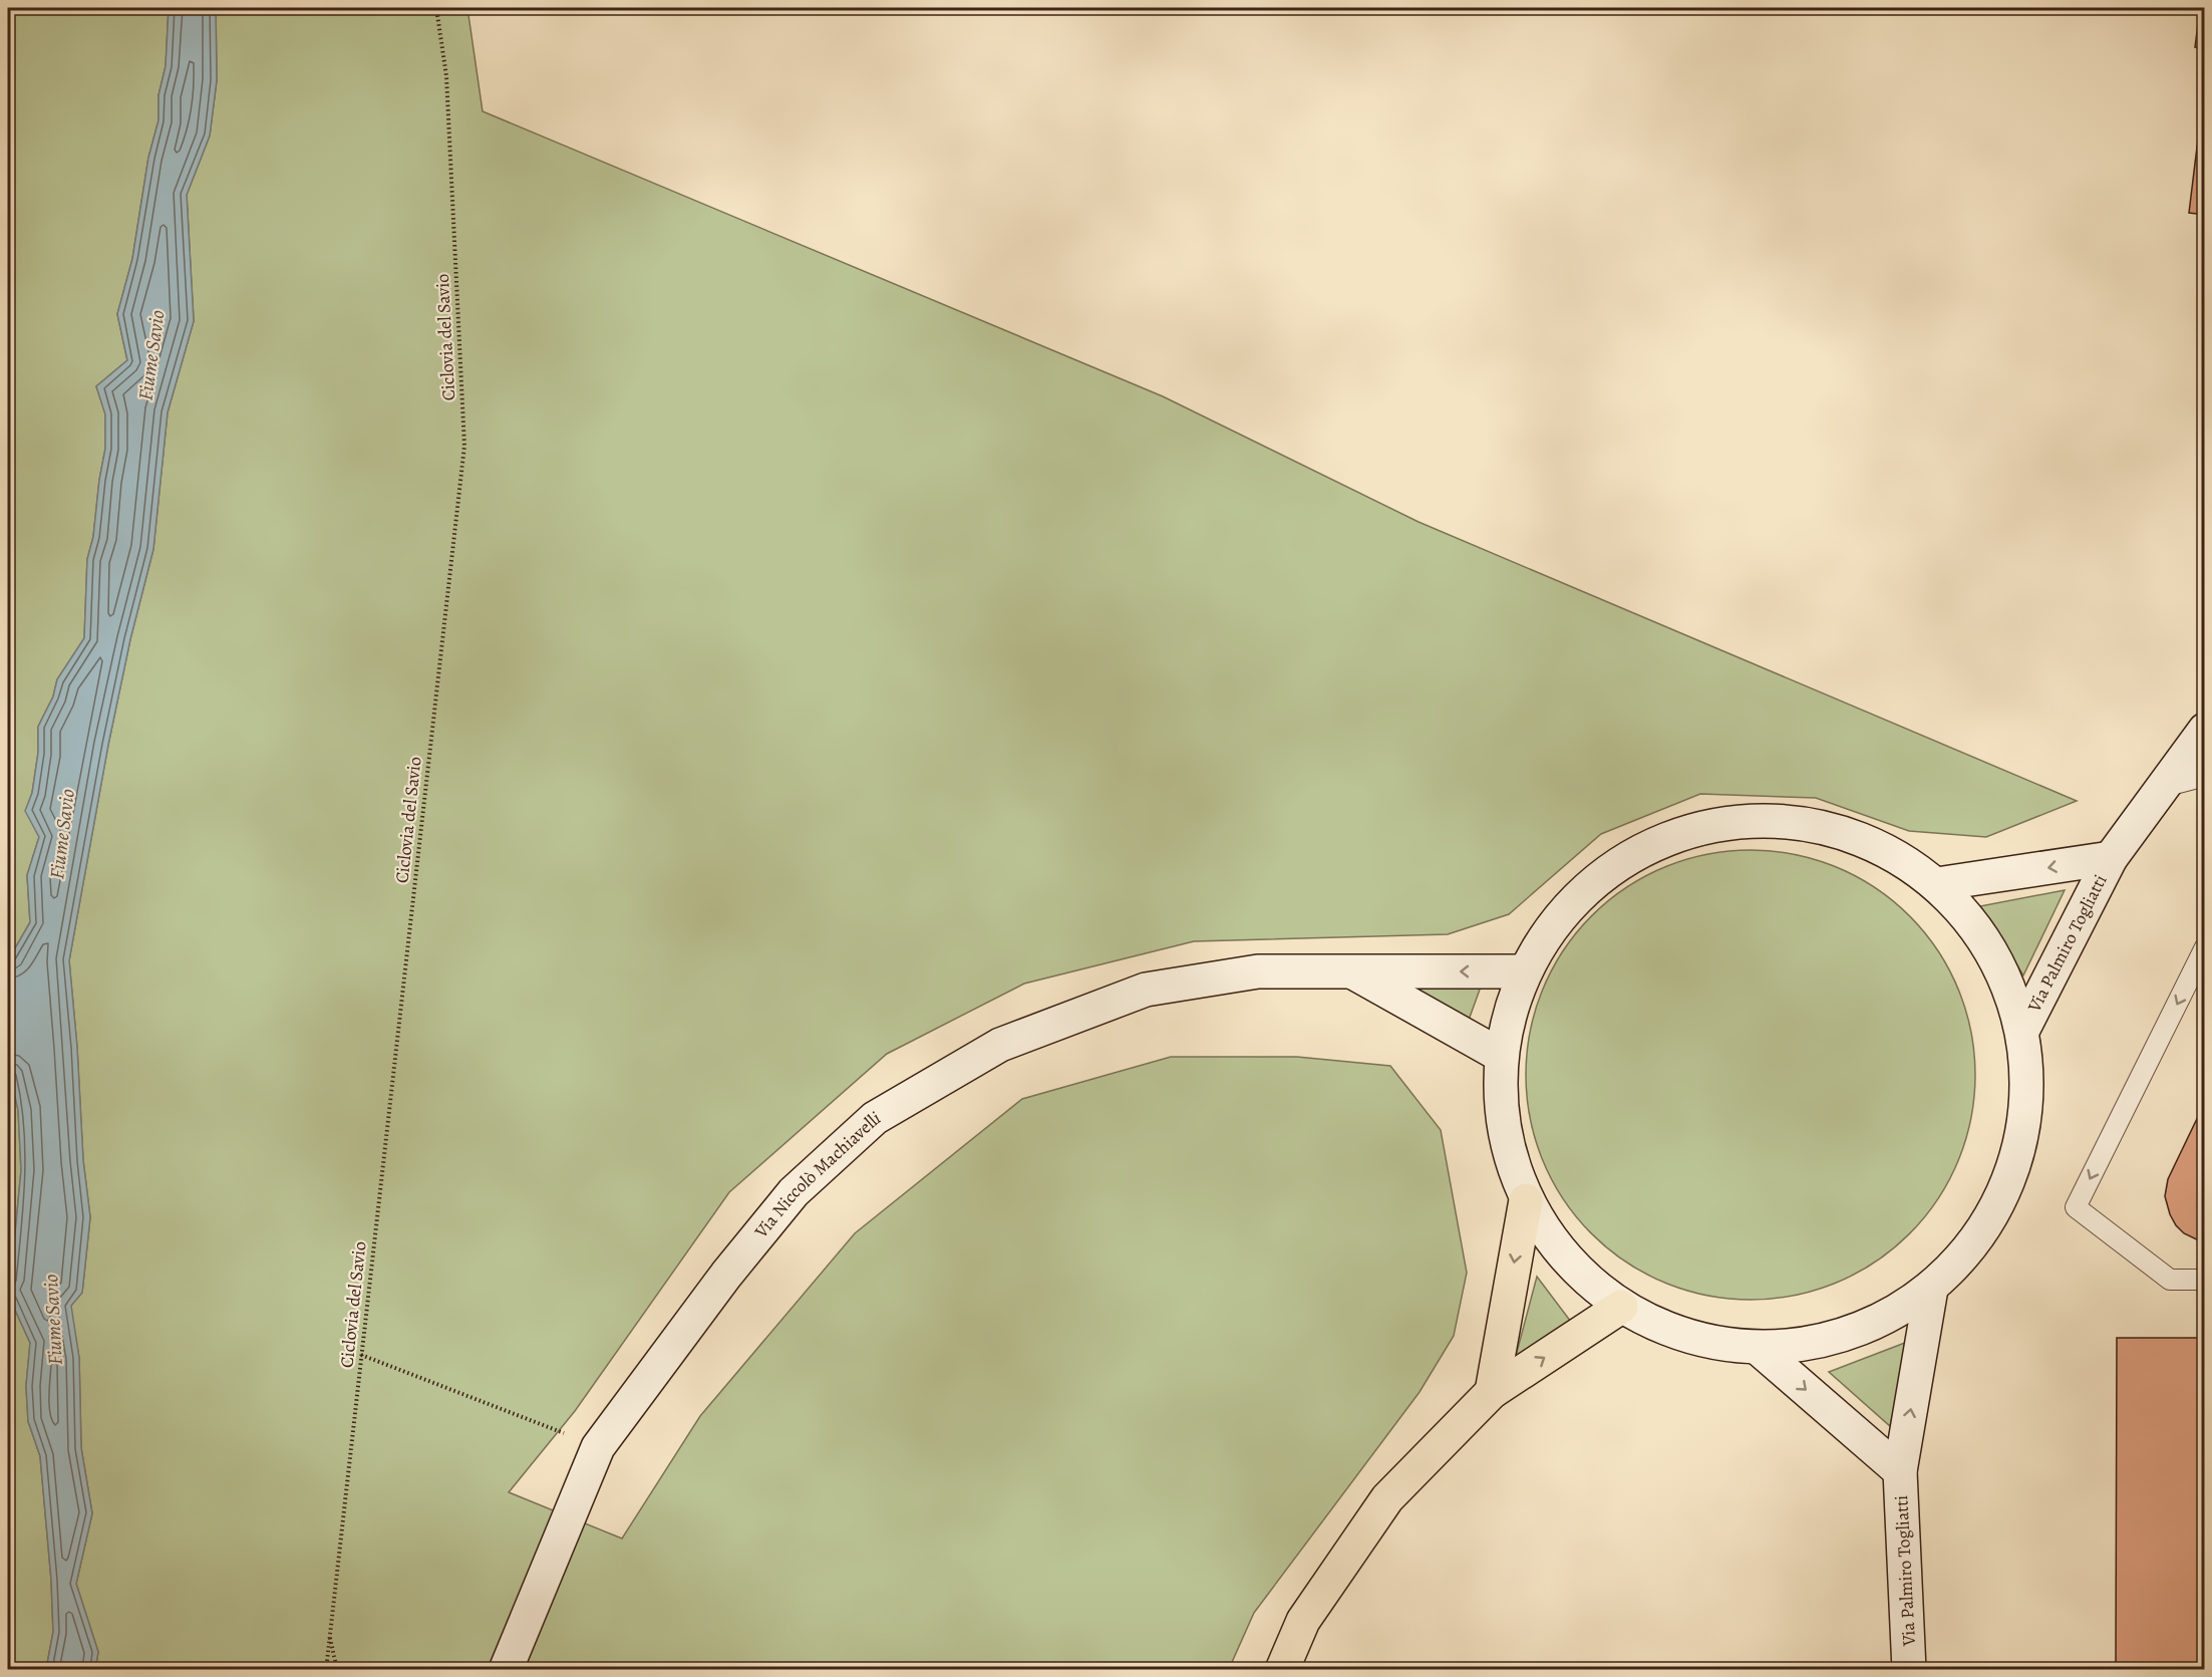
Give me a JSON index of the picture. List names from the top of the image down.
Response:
{
  "streets": {
    "main road": ["Via Palmiro Togliatti", "Via Niccolò Machiavelli"],
    "path": ["Ciclovia del Savio"]
  },
  "water": ["Fiume Savio"]
}
